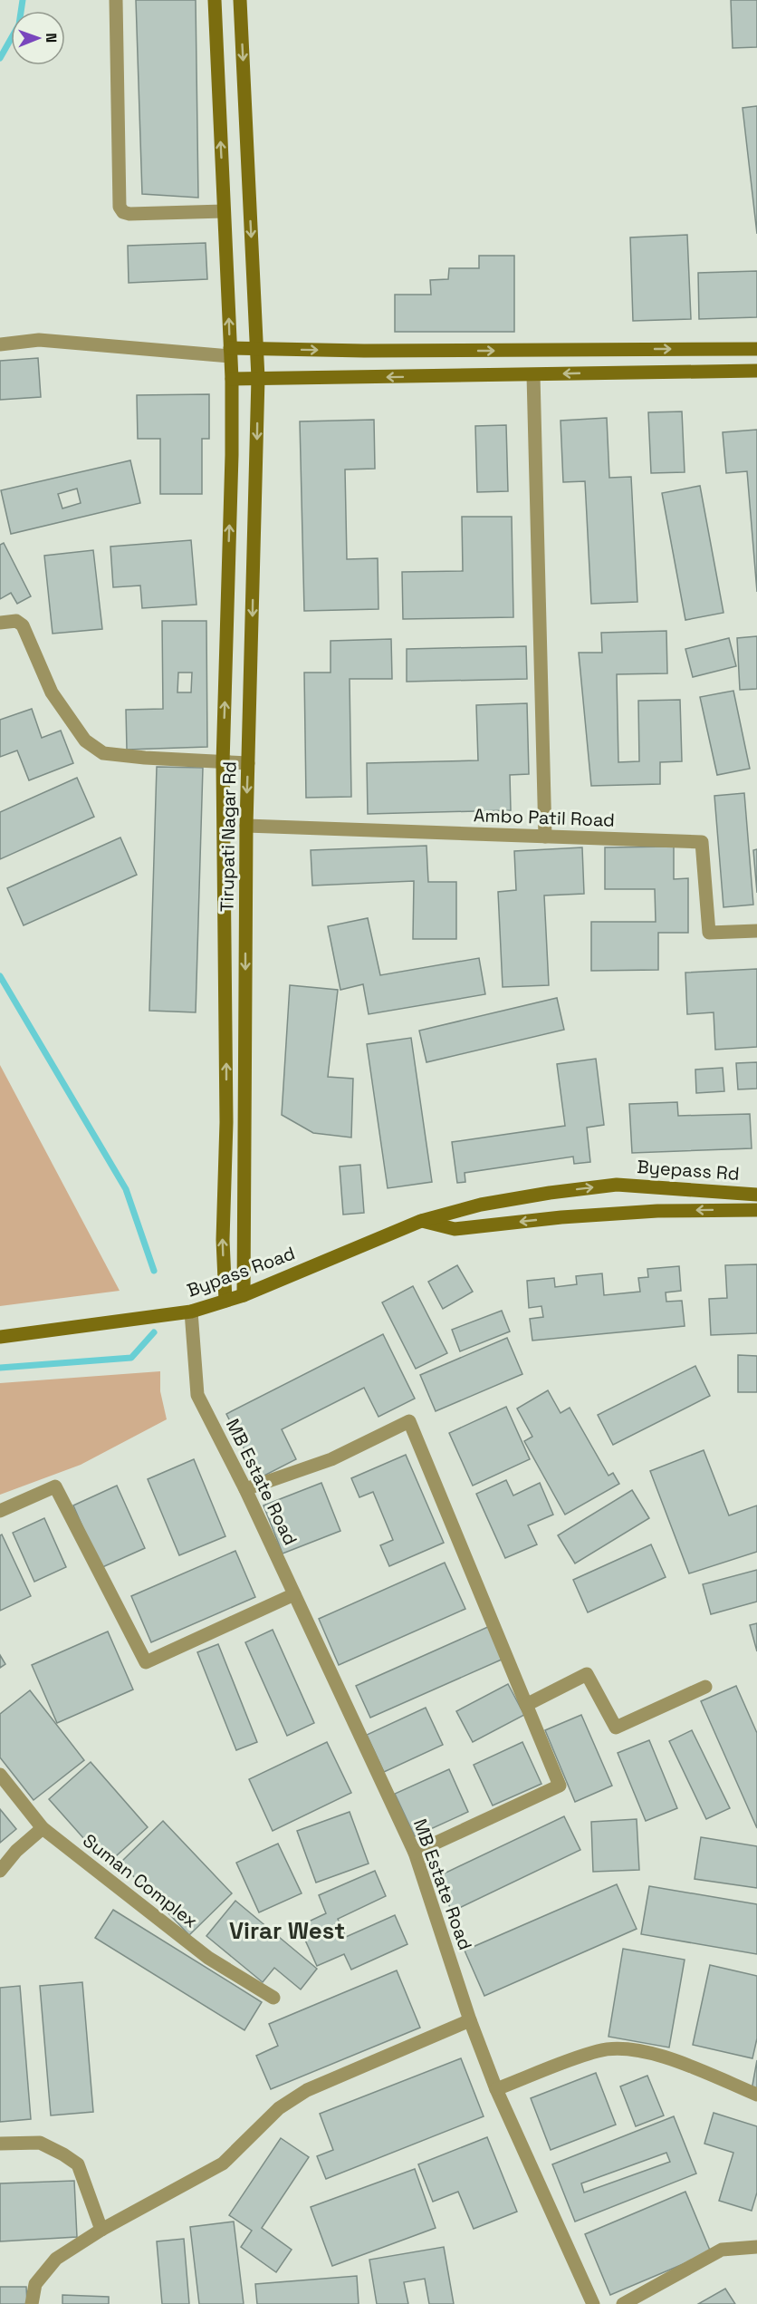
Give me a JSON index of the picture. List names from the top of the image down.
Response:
{
  "streets": {
    "street": [
      "Ambo Patil Road",
      "Tirupati Nagar Rd",
      "Byepass Rd",
      "Bypass Road",
      "MB Estate Road",
      "Suman Complex"
    ]
  },
  "crossings": [
    ["Ambo Patil Road", "Tirupati Nagar Rd"],
    ["Tirupati Nagar Rd", "Bypass Road"],
    ["Byepass Rd", "Bypass Road"],
    ["Bypass Road", "MB Estate Road"]
  ],
  "districts": ["Virar West"],
  "north": "right"
}
